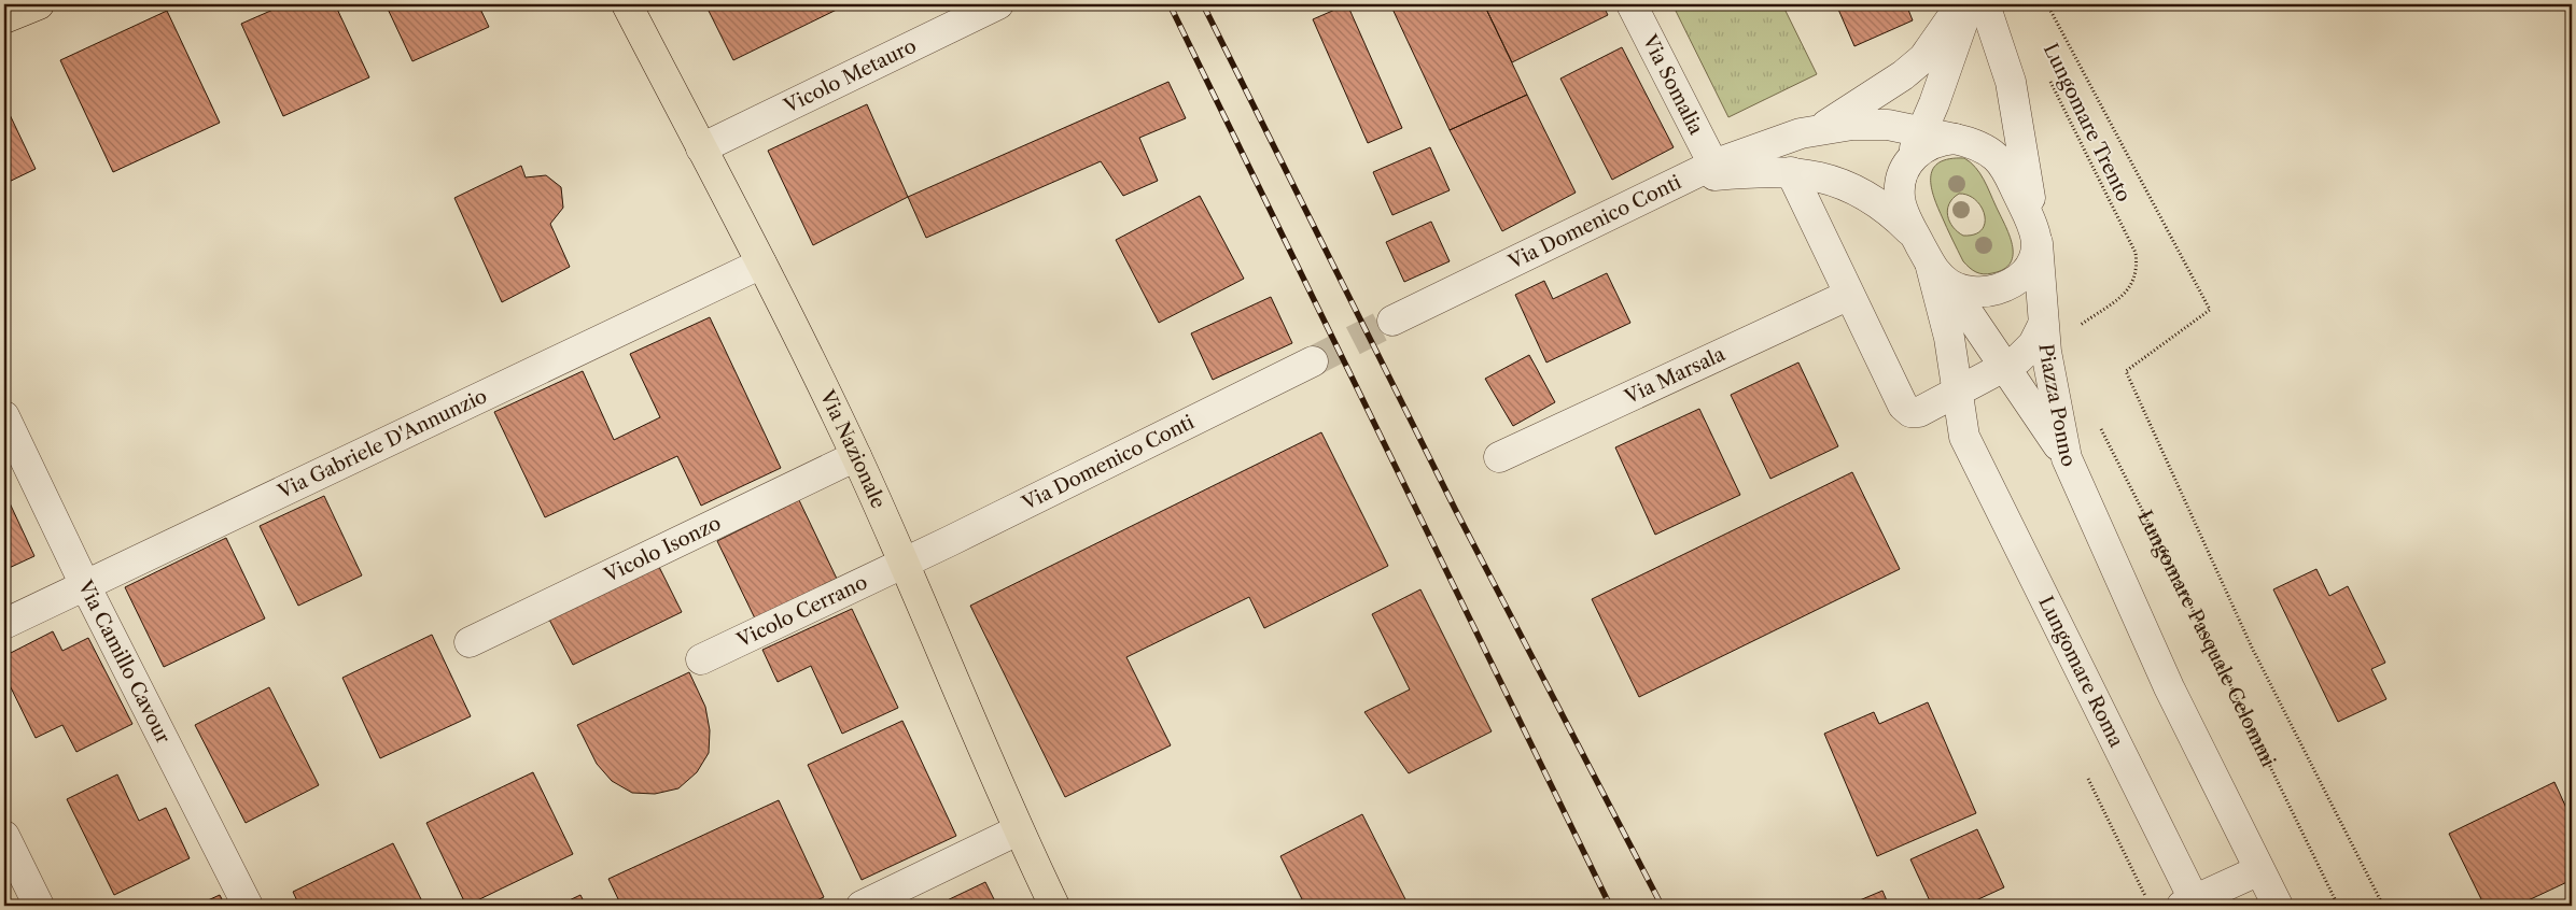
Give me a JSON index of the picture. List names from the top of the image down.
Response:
{
  "streets": {
    "main road": ["Via Nazionale"],
    "street": [
      "Vicolo Metauro",
      "Via Somalia",
      "Via Domenico Conti",
      "Via Marsala",
      "Piazza Ponno",
      "Via Gabriele D'Annunzio",
      "Vicolo Isonzo",
      "Vicolo Cerrano",
      "Via Camillo Cavour",
      "Lungomare Roma"
    ],
    "path": ["Lungomare Trento", "Lungomare Pasquale Celommi"]
  },
  "crossings": [
    ["Vicolo Metauro", "Via Nazionale"],
    ["Via Somalia", "Via Domenico Conti"],
    ["Via Somalia", "Piazza Ponno"],
    ["Via Domenico Conti", "Piazza Ponno"],
    ["Via Domenico Conti", "Via Nazionale"],
    ["Via Domenico Conti", "Vicolo Cerrano"],
    ["Piazza Ponno", "Lungomare Roma"],
    ["Via Gabriele D'Annunzio", "Via Nazionale"],
    ["Via Gabriele D'Annunzio", "Via Camillo Cavour"],
    ["Via Nazionale", "Vicolo Isonzo"],
    ["Via Nazionale", "Vicolo Cerrano"]
  ]
}
